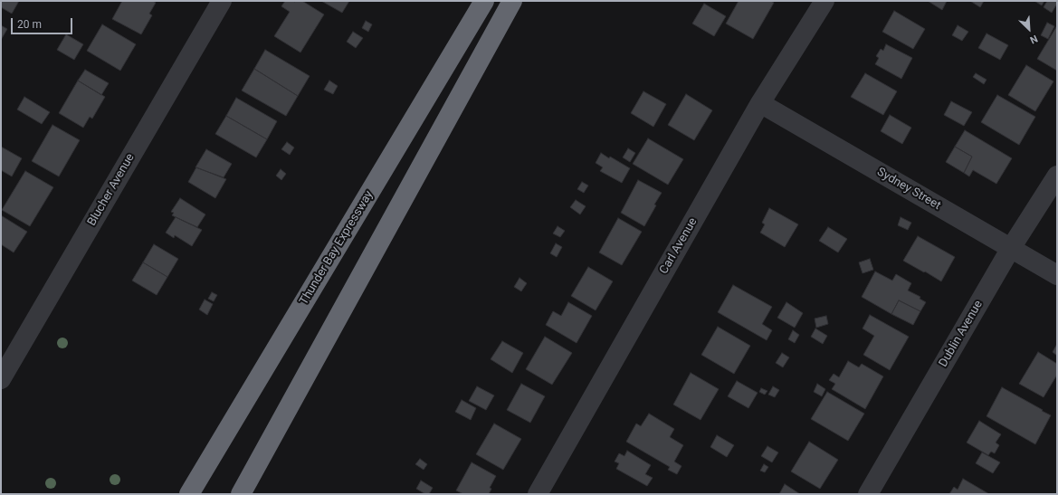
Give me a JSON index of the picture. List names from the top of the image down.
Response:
{
  "streets": {
    "highway": ["Thunder Bay Expressway"],
    "street": [
      "Sydney Street",
      "Blucher Avenue",
      "Carl Avenue",
      "Dublin Avenue"
    ]
  },
  "crossings": [
    ["Sydney Street", "Carl Avenue"],
    ["Sydney Street", "Dublin Avenue"]
  ],
  "scale_bar": "20 m",
  "north": "bottom right"
}
